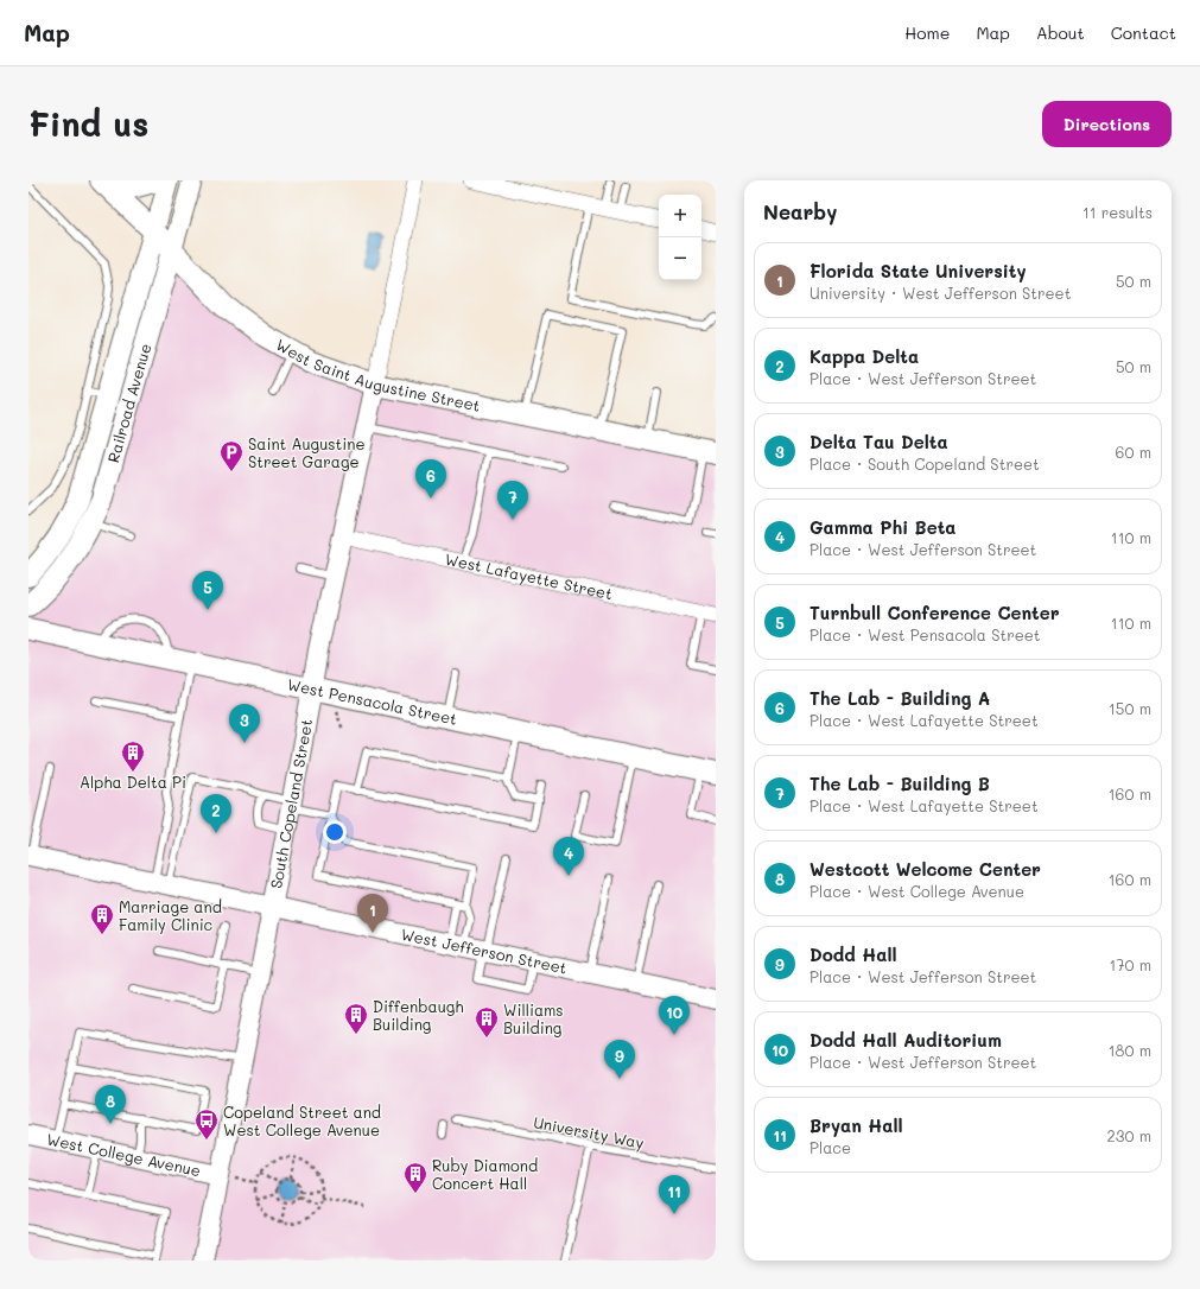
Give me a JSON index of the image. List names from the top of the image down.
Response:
{
  "streets": {
    "main road": ["West Saint Augustine Street", "Railroad Avenue", "West Pensacola Street"],
    "street": [
      "West Lafayette Street",
      "South Copeland Street",
      "West Jefferson Street",
      "West College Avenue"
    ],
    "lane": ["University Way"]
  },
  "crossings": [
    ["West Saint Augustine Street", "Railroad Avenue"],
    ["West Saint Augustine Street", "South Copeland Street"],
    ["West Lafayette Street", "South Copeland Street"],
    ["West Pensacola Street", "South Copeland Street"],
    ["South Copeland Street", "West Jefferson Street"],
    ["South Copeland Street", "West College Avenue"]
  ],
  "places": {
    "parking": ["Saint Augustine Street Garage"],
    "building": [
      "Alpha Delta Pi",
      "Marriage and Family Clinic",
      "Diffenbaugh Building",
      "Williams Building",
      "Ruby Diamond Concert Hall"
    ],
    "bus stop": ["Copeland Street and West College Avenue"]
  },
  "page": {
    "header": "Map",
    "nav": [
      "Home",
      "Map",
      "About",
      "Contact"
    ],
    "buttons": "Directions",
    "title": "Find us",
    "heading": ["Nearby", "11 results"],
    "map_buttons": ["+", "−"],
    "list": [
      {
        "mark": "1",
        "name": "Florida State University",
        "note": "University · West Jefferson Street",
        "value": "50 m"
      },
      {
        "mark": "2",
        "name": "Kappa Delta",
        "note": "Place · West Jefferson Street",
        "value": "50 m"
      },
      {
        "mark": "3",
        "name": "Delta Tau Delta",
        "note": "Place · South Copeland Street",
        "value": "60 m"
      },
      {
        "mark": "4",
        "name": "Gamma Phi Beta",
        "note": "Place · West Jefferson Street",
        "value": "110 m"
      },
      {
        "mark": "5",
        "name": "Turnbull Conference Center",
        "note": "Place · West Pensacola Street",
        "value": "110 m"
      },
      {
        "mark": "6",
        "name": "The Lab - Building A",
        "note": "Place · West Lafayette Street",
        "value": "150 m"
      },
      {
        "mark": "7",
        "name": "The Lab - Building B",
        "note": "Place · West Lafayette Street",
        "value": "160 m"
      },
      {
        "mark": "8",
        "name": "Westcott Welcome Center",
        "note": "Place · West College Avenue",
        "value": "160 m"
      },
      {
        "mark": "9",
        "name": "Dodd Hall",
        "note": "Place · West Jefferson Street",
        "value": "170 m"
      },
      {
        "mark": "10",
        "name": "Dodd Hall Auditorium",
        "note": "Place · West Jefferson Street",
        "value": "180 m"
      },
      {
        "mark": "11",
        "name": "Bryan Hall",
        "note": "Place",
        "value": "230 m"
      }
    ],
    "pins": [
      "6",
      "7",
      "5",
      "3",
      "2",
      "4",
      "1",
      "10",
      "9",
      "8",
      "11"
    ]
  }
}
